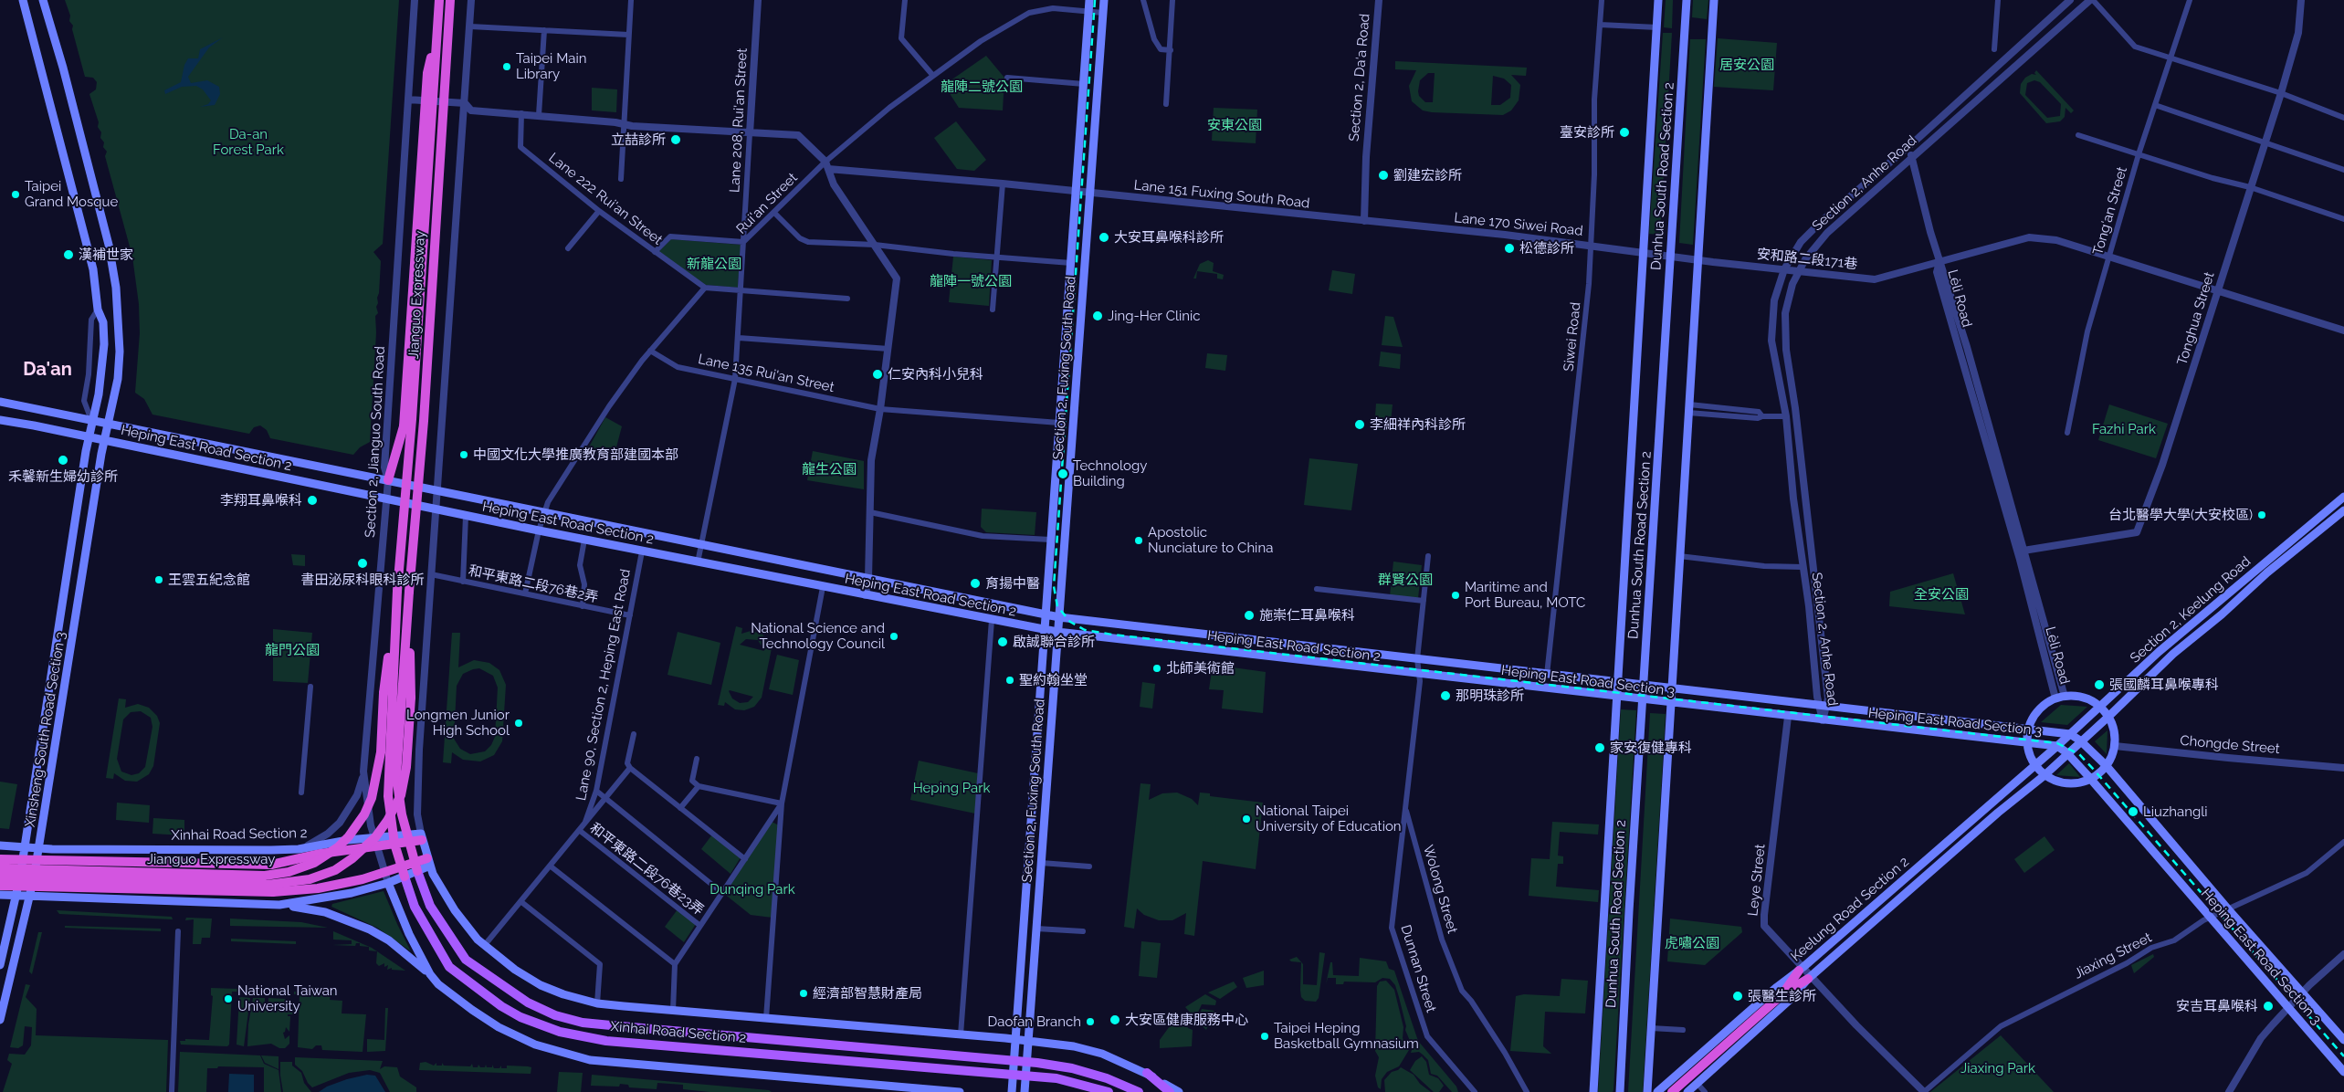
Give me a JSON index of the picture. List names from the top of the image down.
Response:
{
  "streets": {
    "highway": ["Jianguo Expressway"],
    "main road": [
      "Dunhua South Road Section 2",
      "Section 2, Fuxing South Road",
      "Heping East Road Section 2",
      "Section 2, Keelung Road",
      "Heping East Road Section 3",
      "Xinsheng South Road Section 3",
      "Xinhai Road Section 2",
      "Keelung Road Section 2"
    ],
    "street": [
      "Section 2, Da'a Road",
      "Lane 208, Rui'an Street",
      "Section 2, Anhe Road",
      "Lane 151 Fuxing South Road",
      "Lane 222 Rui'an Street",
      "Rui'an Street",
      "Tong'an Street",
      "Lane 170 Siwei Road",
      "安和路二段171巷",
      "Lèlì Road",
      "Tonghua Street",
      "Siwei Road",
      "Lane 135 Rui'an Street",
      "Section 2, Jianguo South Road",
      "和平東路二段76巷2弄",
      "Lane 90, Section 2, Heping East Road",
      "Chongde Street",
      "和平東路二段76巷23弄",
      "Leye Street",
      "Wolong Street",
      "Jiaxing Street",
      "Dunnan Street"
    ]
  },
  "crossings": [
    ["Section 2, Da'a Road", "Lane 151 Fuxing South Road"],
    ["Section 2, Da'a Road", "Lane 170 Siwei Road"],
    ["Lane 208, Rui'an Street", "Rui'an Street"],
    ["Dunhua South Road Section 2", "Lane 170 Siwei Road"],
    ["Dunhua South Road Section 2", "安和路二段171巷"],
    ["Dunhua South Road Section 2", "Heping East Road Section 3"],
    ["Section 2, Anhe Road", "安和路二段171巷"],
    ["Section 2, Anhe Road", "Heping East Road Section 3"],
    ["Lane 151 Fuxing South Road", "Lane 170 Siwei Road"],
    ["Lane 151 Fuxing South Road", "Section 2, Fuxing South Road"],
    ["Rui'an Street", "Section 2, Fuxing South Road"],
    ["Rui'an Street", "Lane 135 Rui'an Street"],
    ["Rui'an Street", "Heping East Road Section 2"],
    ["Tong'an Street", "安和路二段171巷"],
    ["Lane 170 Siwei Road", "安和路二段171巷"],
    ["Lane 170 Siwei Road", "Siwei Road"],
    ["安和路二段171巷", "Lèlì Road"],
    ["安和路二段171巷", "Tonghua Street"],
    ["Jianguo Expressway", "Xinhai Road Section 2"],
    ["Lèlì Road", "Tonghua Street"],
    ["Siwei Road", "Heping East Road Section 3"],
    ["Section 2, Fuxing South Road", "Lane 135 Rui'an Street"],
    ["Section 2, Fuxing South Road", "Heping East Road Section 2"],
    ["Section 2, Fuxing South Road", "Xinhai Road Section 2"],
    ["Section 2, Jianguo South Road", "Heping East Road Section 2"],
    ["Section 2, Jianguo South Road", "Xinhai Road Section 2"],
    ["Heping East Road Section 2", "Heping East Road Section 3"],
    ["Heping East Road Section 2", "Lane 90, Section 2, Heping East Road"],
    ["Heping East Road Section 2", "Xinsheng South Road Section 3"],
    ["Heping East Road Section 2", "Wolong Street"],
    ["和平東路二段76巷2弄", "Lane 90, Section 2, Heping East Road"],
    ["Section 2, Keelung Road", "Heping East Road Section 3"],
    ["Section 2, Keelung Road", "Keelung Road Section 2"],
    ["Heping East Road Section 3", "Leye Street"],
    ["Heping East Road Section 3", "Wolong Street"],
    ["Heping East Road Section 3", "Keelung Road Section 2"],
    ["Heping East Road Section 3", "Jiaxing Street"],
    ["Xinsheng South Road Section 3", "Xinhai Road Section 2"],
    ["Leye Street", "Keelung Road Section 2"],
    ["Leye Street", "Jiaxing Street"],
    ["Wolong Street", "Dunnan Street"]
  ],
  "districts": ["Da'an"],
  "parks": [
    "居安公園",
    "龍陣二號公園",
    "安東公園",
    "Da-an Forest Park",
    "新龍公園",
    "龍陣一號公園",
    "Fazhi Park",
    "龍生公園",
    "群賢公園",
    "全安公園",
    "龍門公園",
    "Heping Park",
    "Dunqing Park",
    "虎嘯公園",
    "Jiaxing Park"
  ],
  "places": [
    "Taipei Main Library",
    "臺安診所",
    "立喆診所",
    "劉建宏診所",
    "Taipei Grand Mosque",
    "大安耳鼻喉科診所",
    "松德診所",
    "漢補世家",
    "Jing-Her Clinic",
    "仁安內科小兒科",
    "李細祥內科診所",
    "中國文化大學推廣教育部建國本部",
    "禾馨新生婦幼診所",
    "Technology Building",
    "李翔耳鼻喉科",
    "台北醫學大學(大安校區)",
    "Apostolic Nunciature to China",
    "書田泌尿科眼科診所",
    "王雲五紀念館",
    "育揚中醫",
    "Maritime and Port Bureau, MOTC",
    "施崇仁耳鼻喉科",
    "National Science and Technology Council",
    "啟誠聯合診所",
    "北師美術館",
    "聖約翰坐堂",
    "張國麟耳鼻喉專科",
    "那明珠診所",
    "Longmen Junior High School",
    "家安復健專科",
    "Liuzhangli",
    "National Taipei University of Education",
    "經濟部智慧財產局",
    "張醫生診所",
    "National Taiwan University",
    "安吉耳鼻喉科",
    "大安區健康服務中心",
    "Daofan Branch",
    "Taipei Heping Basketball Gymnasium"
  ]
}
